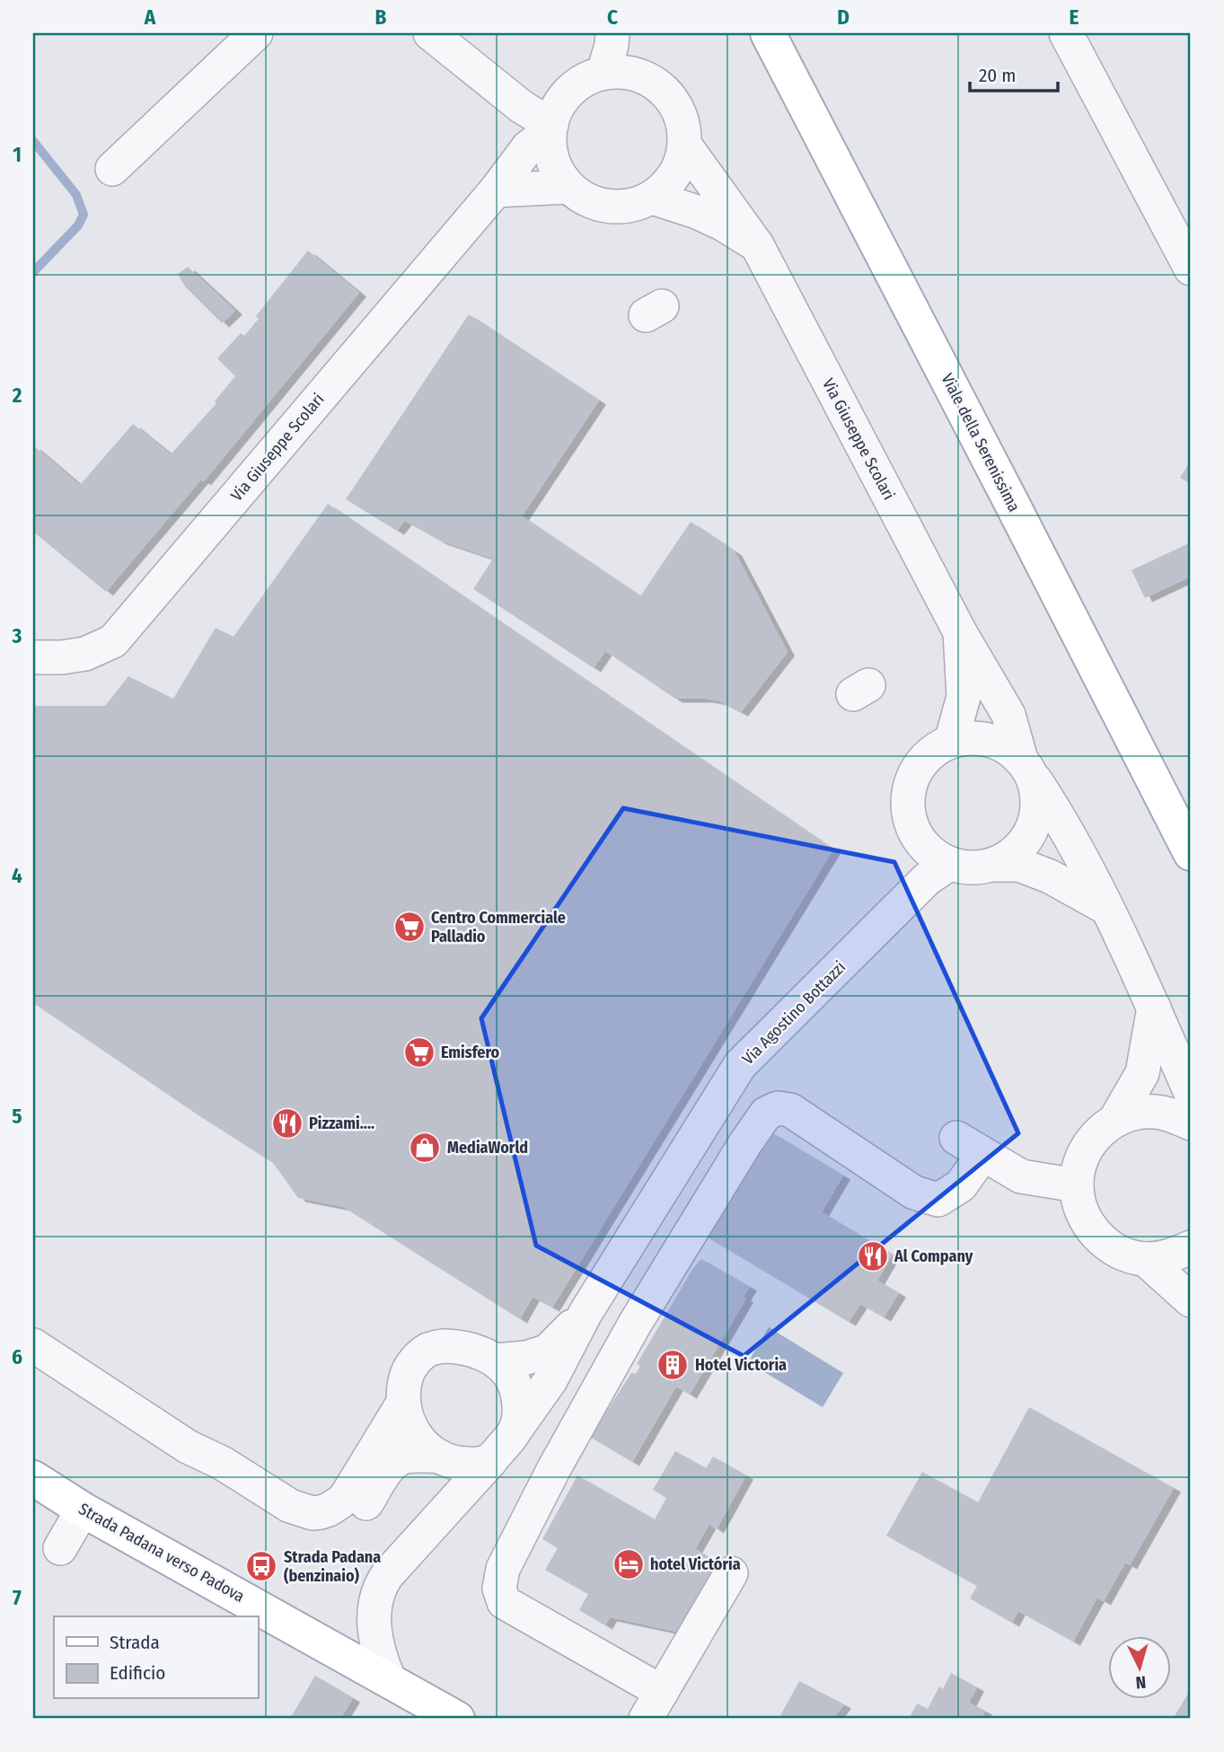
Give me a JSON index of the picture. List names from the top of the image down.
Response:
{
  "streets": {
    "main road": ["Viale della Serenissima", "Strada Padana verso Padova"],
    "street": ["Via Giuseppe Scolari", "Via Agostino Bottazzi"]
  },
  "crossings": [
    ["Via Giuseppe Scolari", "Via Agostino Bottazzi"]
  ],
  "places": {
    "supermarket": ["Centro Commerciale Palladio", "Emisfero"],
    "restaurant": ["Pizzami....", "Al Company"],
    "shop": ["MediaWorld"],
    "building": ["Hotel Victoria"],
    "hotel": ["hotel Victória"],
    "bus stop": ["Strada Padana (benzinaio)"]
  },
  "legend": ["Strada", "Edificio"],
  "scale_bar": "20 m",
  "north": "bottom",
  "grid": {
    "columns": [
      "A",
      "B",
      "C",
      "D",
      "E"
    ],
    "rows": [
      "1",
      "2",
      "3",
      "4",
      "5",
      "6",
      "7"
    ]
  }
}
